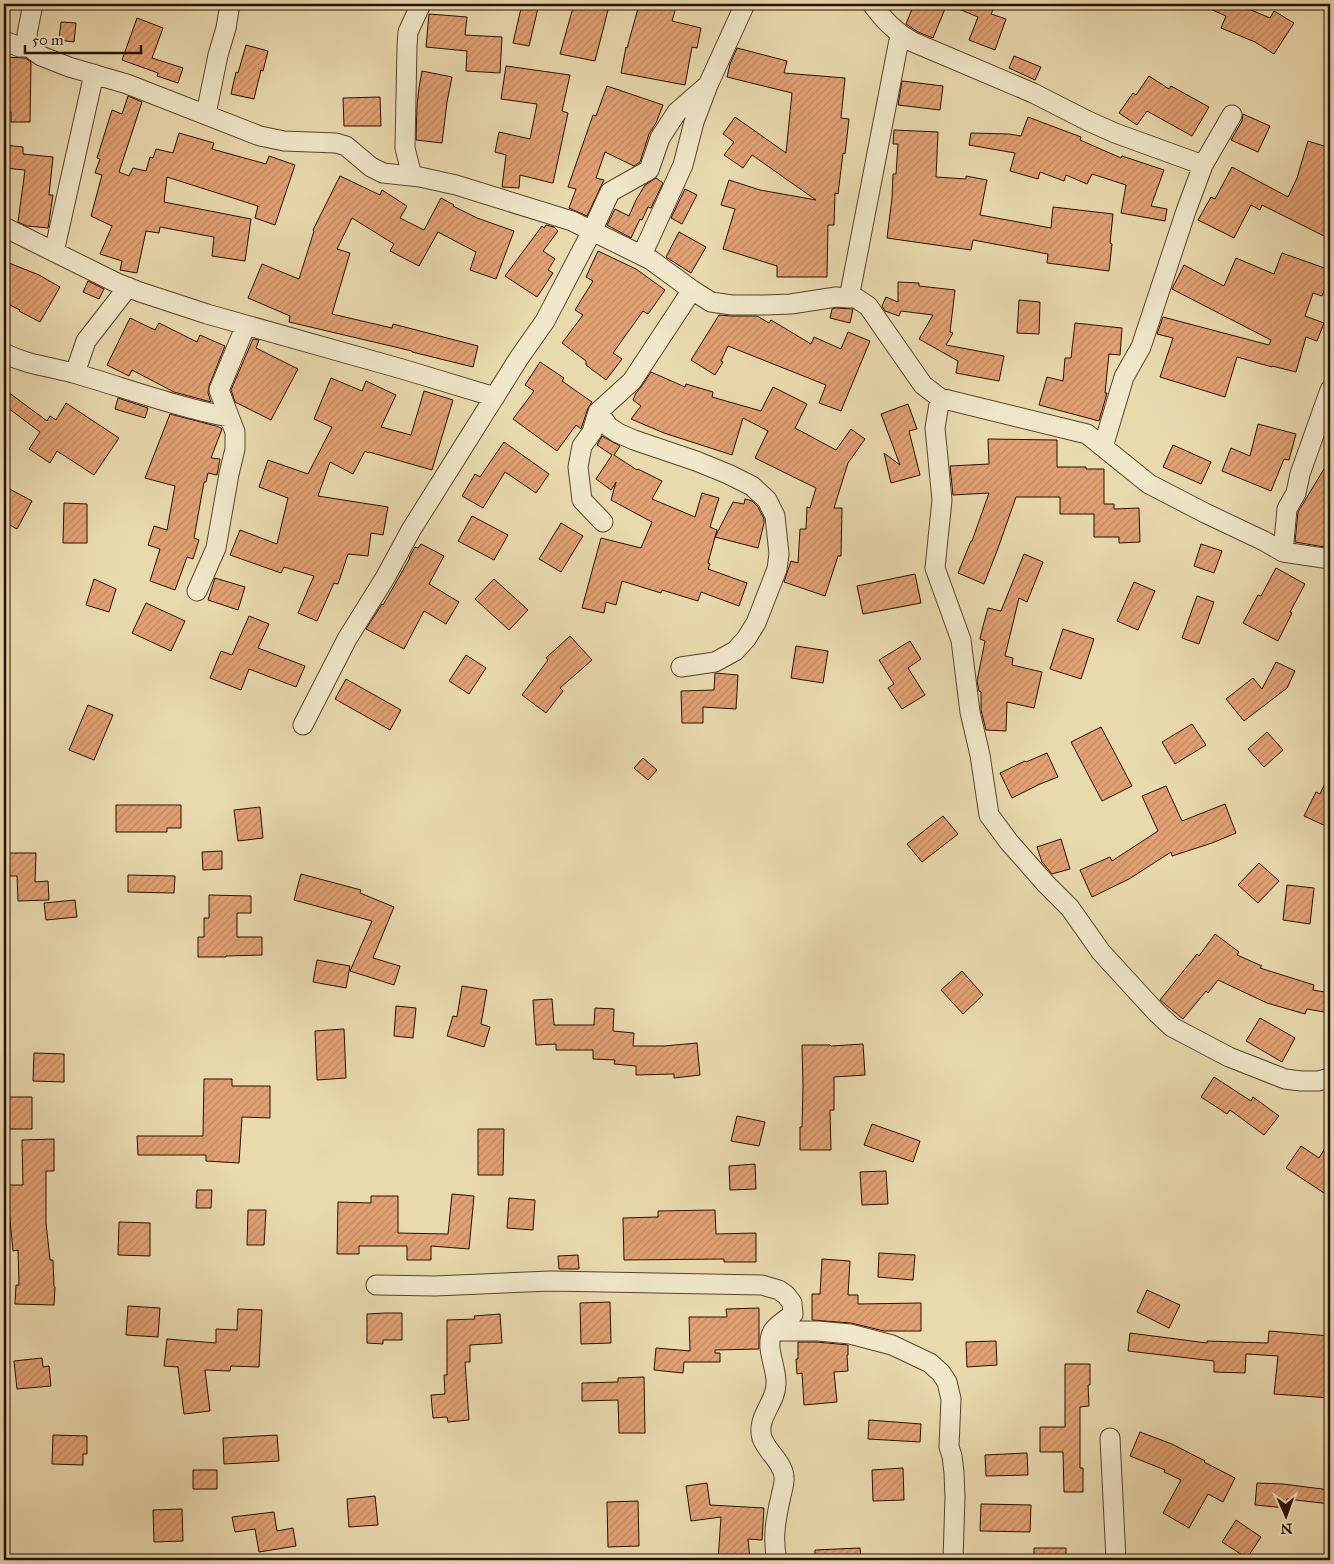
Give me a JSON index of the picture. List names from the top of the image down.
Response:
{
  "scale_bar": "50 m",
  "north": "bottom"
}
